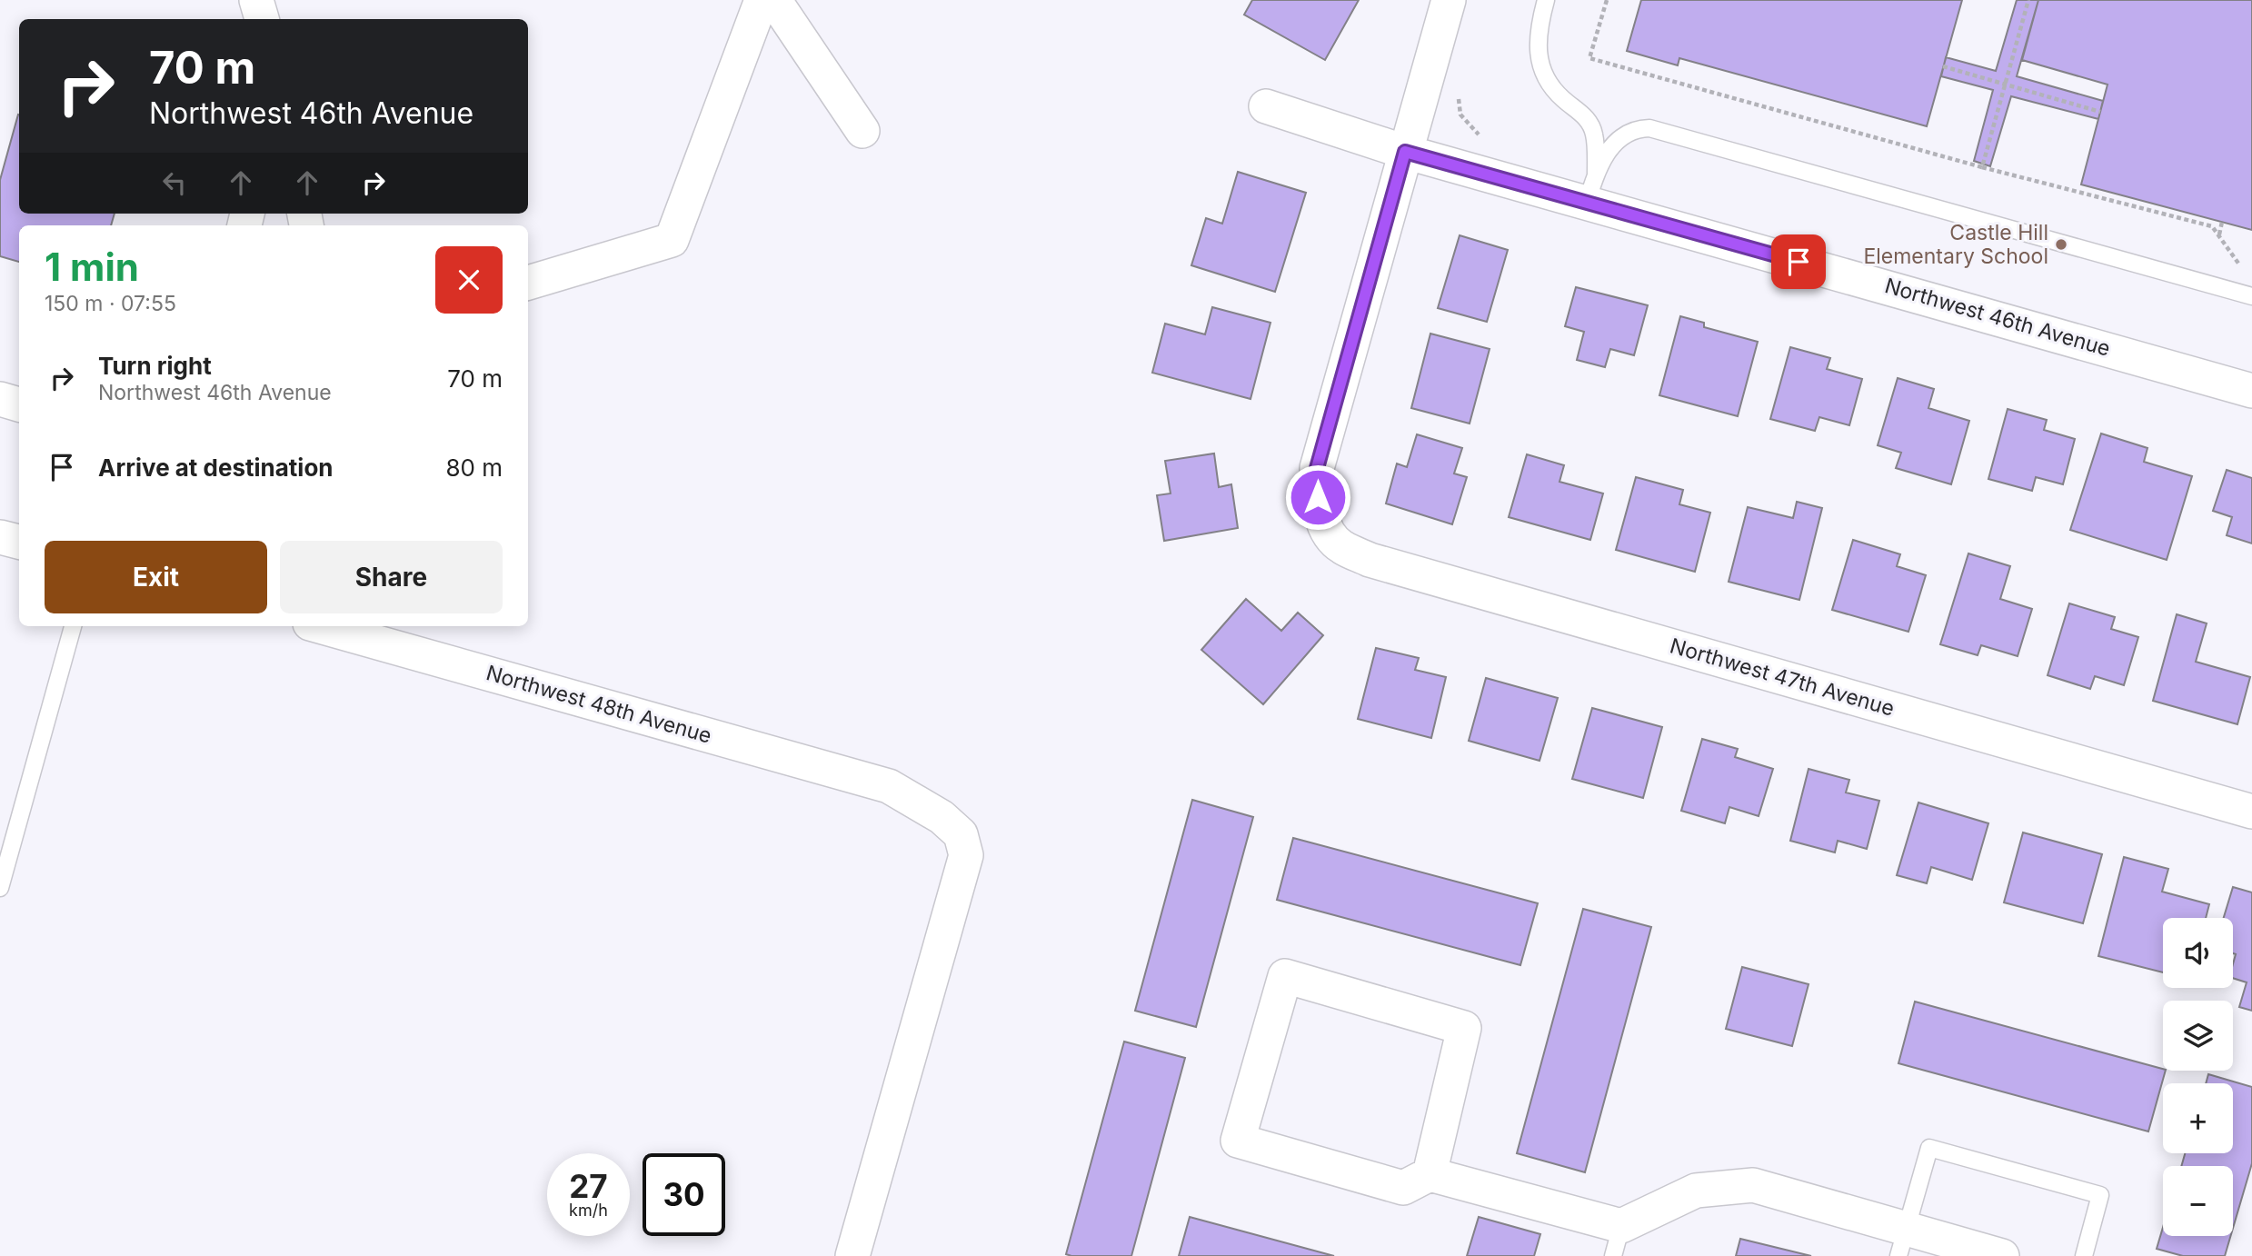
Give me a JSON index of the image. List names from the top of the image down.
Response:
{
  "streets": {
    "street": ["Northwest 46th Avenue", "Northwest 47th Avenue", "Northwest 48th Avenue"]
  },
  "crossings": [
    ["Northwest 46th Avenue", "Northwest 47th Avenue"]
  ],
  "places": ["Castle Hill Elementary School"],
  "page": {
    "turn": ["70 m", "Northwest 46th Avenue"],
    "heading": ["1 min", "150 m · 07:55"],
    "list": [
      {
        "name": "Turn right",
        "note": "Northwest 46th Avenue",
        "value": "70 m"
      },
      {
        "name": "Arrive at destination",
        "value": "80 m"
      }
    ],
    "buttons": ["Exit", "Share"],
    "map_buttons": ["+", "−"],
    "speed": "27 km/h",
    "limit": "30"
  }
}
